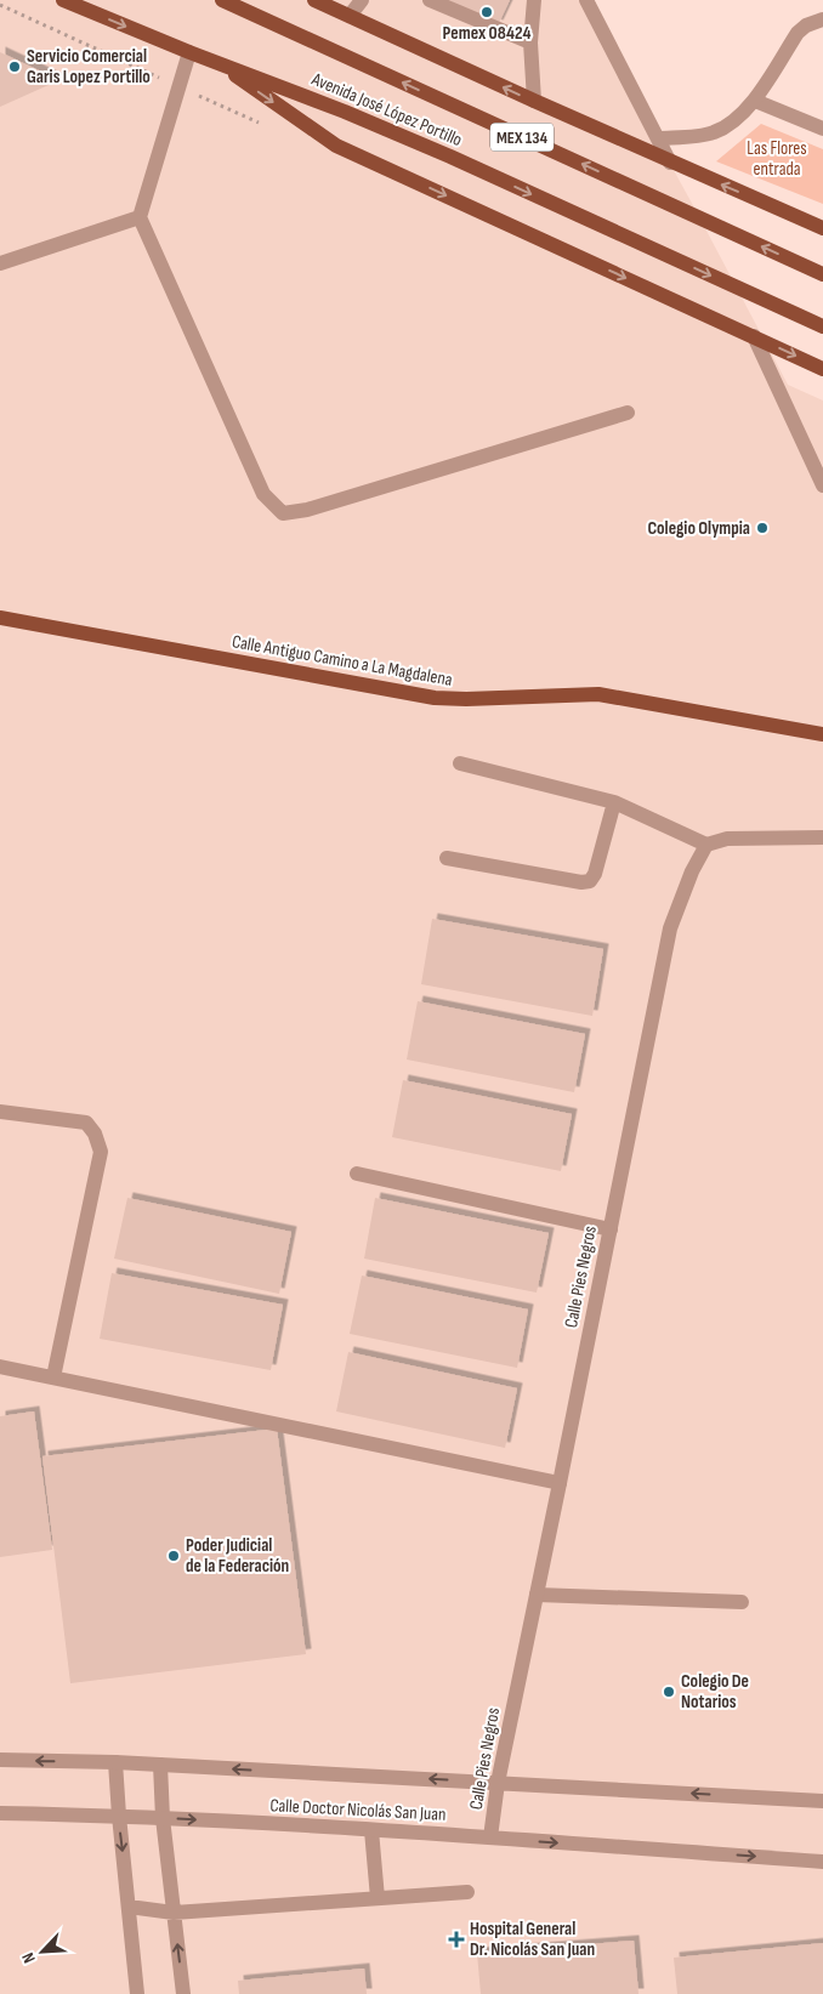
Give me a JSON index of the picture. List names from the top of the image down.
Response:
{
  "streets": {
    "main road": ["Avenida José López Portillo", "MEX 134", "Calle Antiguo Camino a La Magdalena"],
    "street": ["Calle Pies Negros", "Calle Doctor Nicolás San Juan"]
  },
  "crossings": [
    ["Calle Pies Negros", "Calle Doctor Nicolás San Juan"]
  ],
  "parks": ["Las Flores entrada"],
  "places": {
    "other": [
      "Pemex 08424",
      "Servicio Comercial Garis Lopez Portillo",
      "Colegio Olympia",
      "Poder Judicial de la Federación",
      "Colegio De Notarios"
    ],
    "health": ["Hospital General Dr. Nicolás San Juan"]
  },
  "north": "bottom left"
}
